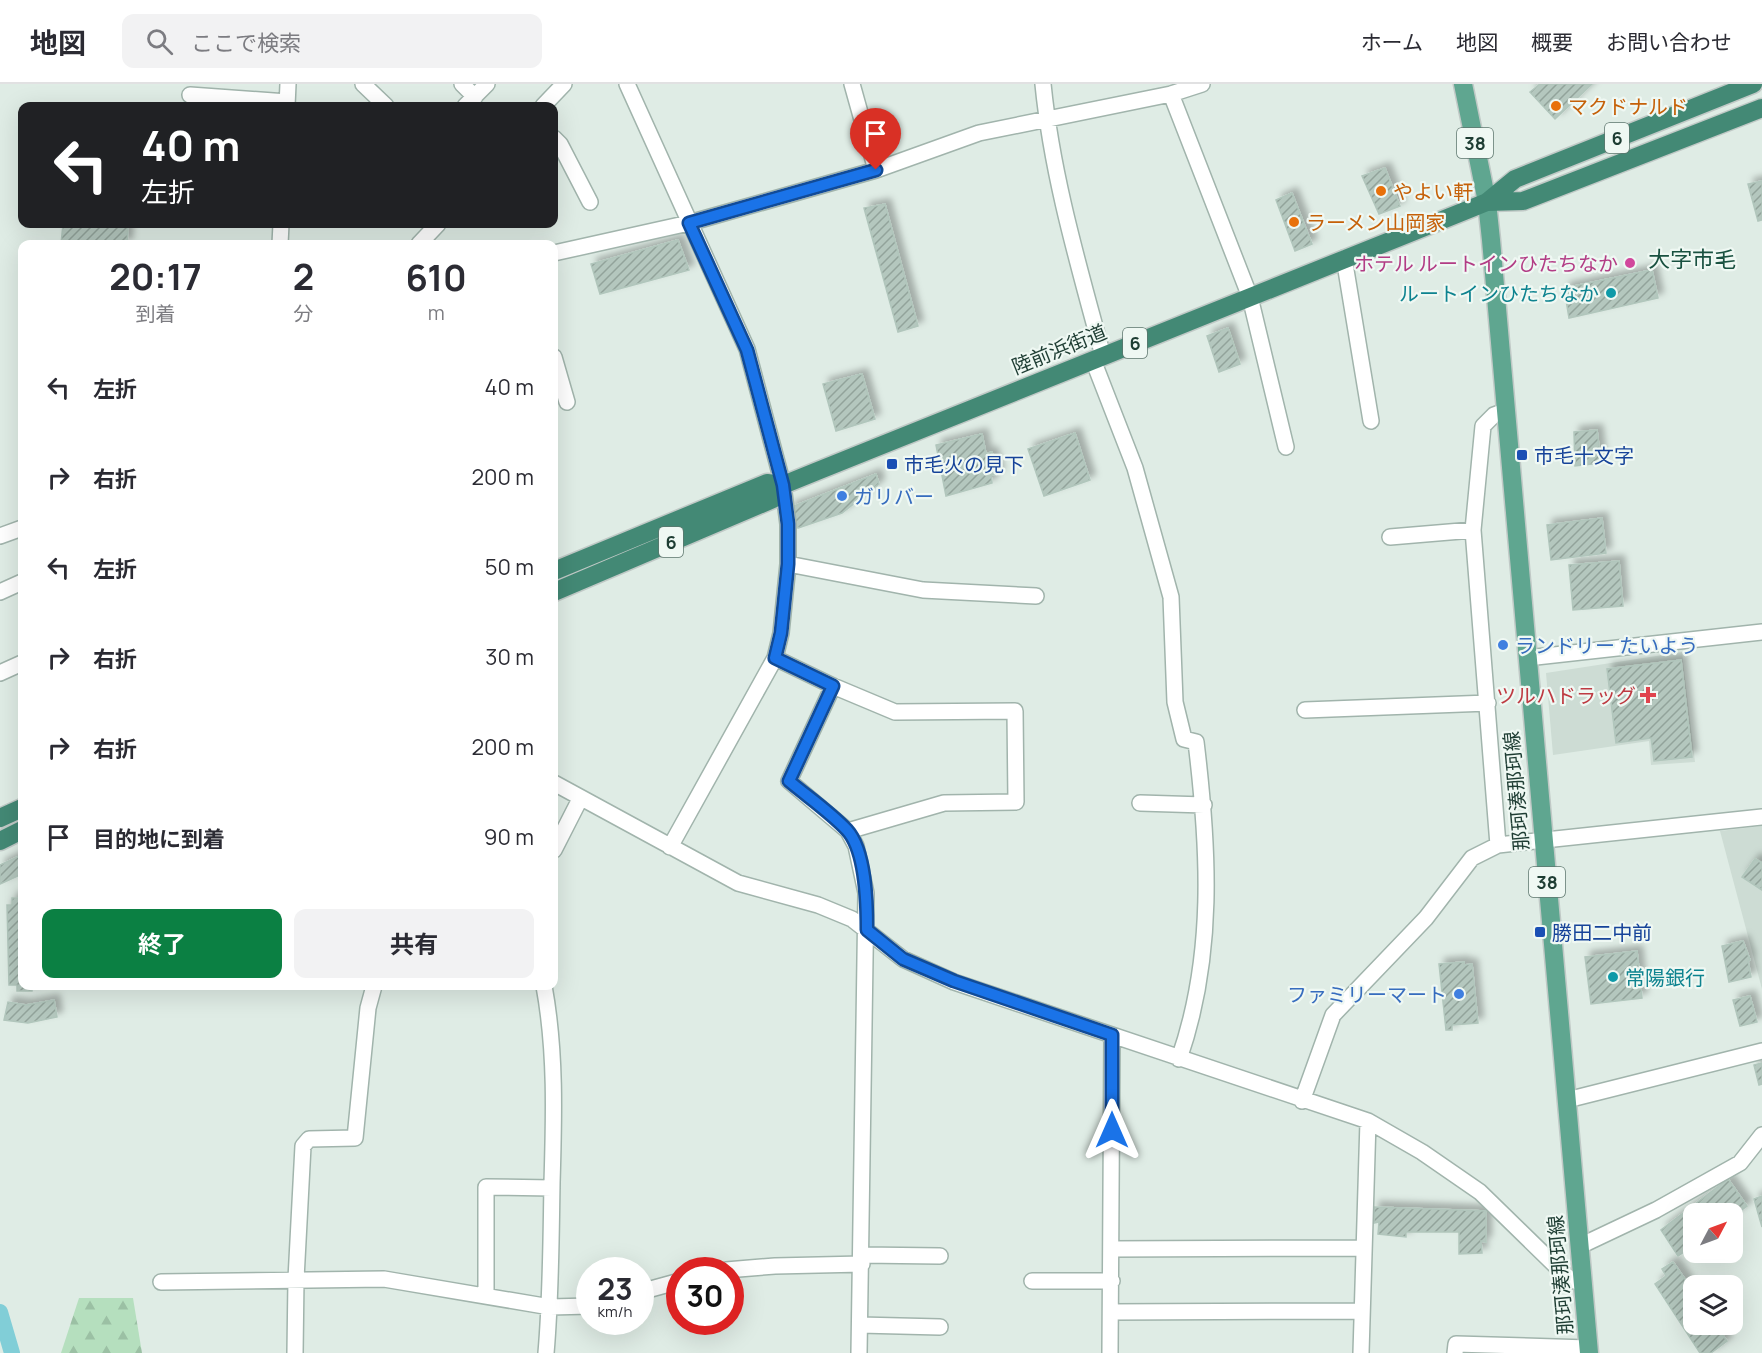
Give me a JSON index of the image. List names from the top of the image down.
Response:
{
  "streets": {
    "highway": ["6", "陸前浜街道"],
    "main road": ["38", "那珂湊那珂線"]
  },
  "crossings": [
    ["陸前浜街道", "那珂湊那珂線"]
  ],
  "districts": ["大字市毛"],
  "places": {
    "other": [
      "マクドナルド",
      "やよい軒",
      "ラーメン山岡家",
      "ホテル ルートインひたちなか",
      "ルートインひたちなか",
      "ガリバー",
      "ランドリー たいよう",
      "常陽銀行",
      "ファミリーマート"
    ],
    "transit": ["市毛十文字", "市毛火の見下", "勝田二中前"],
    "health": ["ツルハドラッグ"]
  },
  "north": "top right",
  "page": {
    "header": "地図",
    "search": "ここで検索",
    "nav": [
      "ホーム",
      "地図",
      "概要",
      "お問い合わせ"
    ],
    "turn": ["40 m", "左折"],
    "eta": [
      "20:17",
      "到着",
      "2",
      "分",
      "610",
      "m"
    ],
    "list": [
      {
        "name": "左折",
        "value": "40 m"
      },
      {
        "name": "右折",
        "value": "200 m"
      },
      {
        "name": "左折",
        "value": "50 m"
      },
      {
        "name": "右折",
        "value": "30 m"
      },
      {
        "name": "右折",
        "value": "200 m"
      },
      {
        "name": "目的地に到着",
        "value": "90 m"
      }
    ],
    "buttons": ["終了", "共有"],
    "speed": "23 km/h",
    "limit": "30"
  }
}
